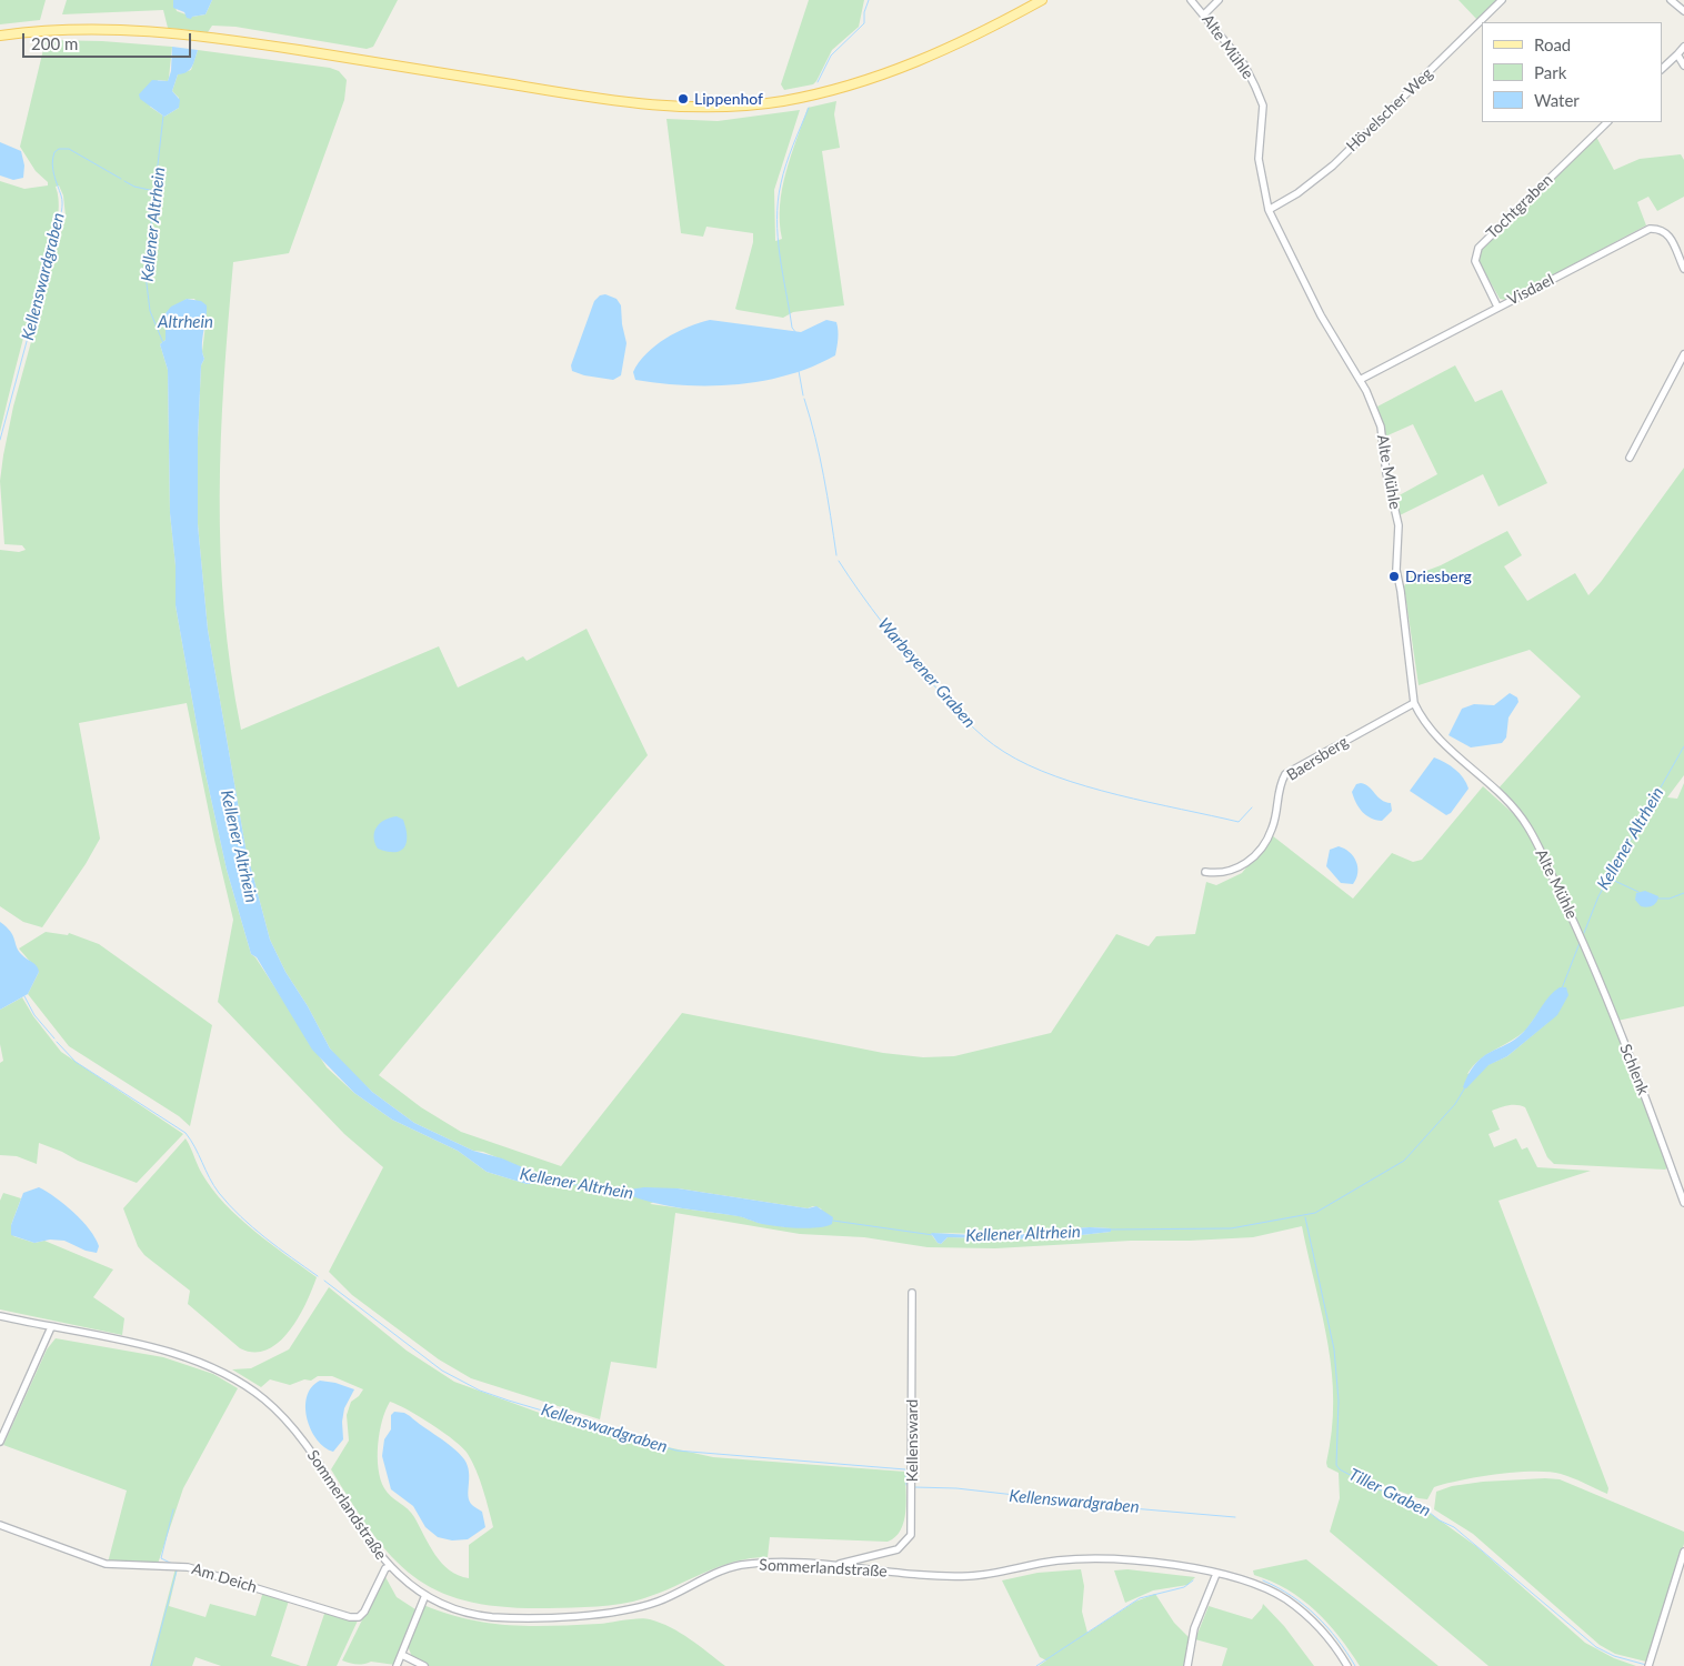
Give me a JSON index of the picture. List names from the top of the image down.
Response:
{
  "streets": {
    "street": [
      "Alte Mühle",
      "Hövelscher Weg",
      "Tochtgraben",
      "Visdael",
      "Baersberg",
      "Schlenk",
      "Kellensward",
      "Sommerlandstraße",
      "Am Deich"
    ]
  },
  "crossings": [
    ["Alte Mühle", "Hövelscher Weg"],
    ["Alte Mühle", "Visdael"],
    ["Alte Mühle", "Baersberg"],
    ["Alte Mühle", "Schlenk"],
    ["Tochtgraben", "Visdael"],
    ["Kellensward", "Sommerlandstraße"],
    ["Sommerlandstraße", "Am Deich"]
  ],
  "water": [
    "Kellener Altrhein",
    "Kellenswardgraben",
    "Altrhein",
    "Warbeyener Graben",
    "Tiller Graben"
  ],
  "places": ["Lippenhof", "Driesberg"],
  "legend": ["Road", "Park", "Water"],
  "scale_bar": "200 m"
}
